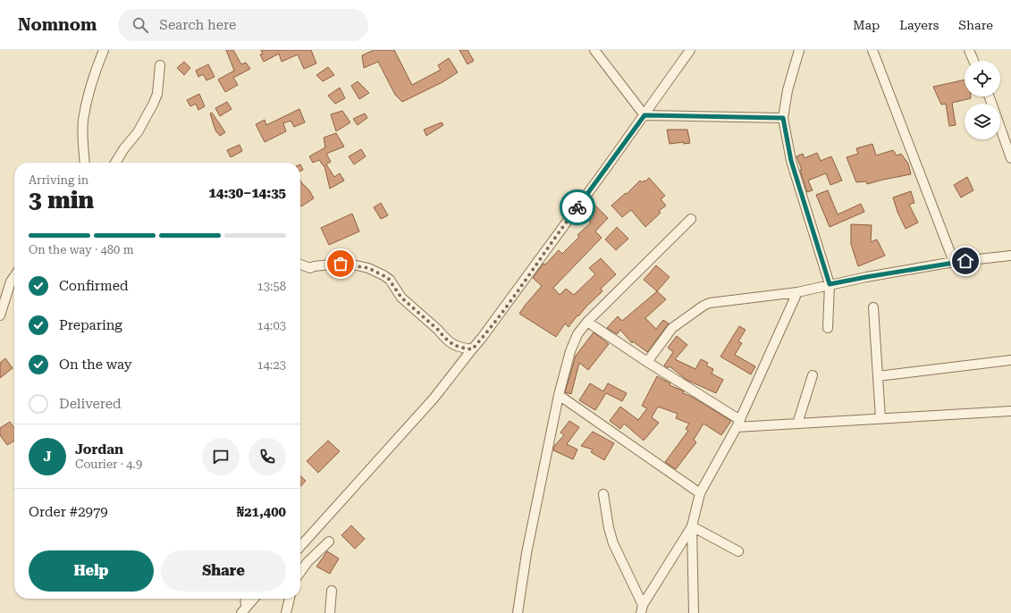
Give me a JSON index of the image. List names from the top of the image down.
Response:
{
  "page": {
    "header": "Nomnom",
    "search": "Search here",
    "nav": ["Map", "Layers", "Share"],
    "heading": ["3 min", "Arriving in", "14:30–14:35"],
    "panel": [
      "Jordan",
      "Courier · 4.9",
      "Order #2979",
      "₦21,400"
    ],
    "bar": "On the way · 480 m",
    "list": [
      ["Confirmed", "13:58"],
      ["Preparing", "14:03"],
      ["On the way", "14:23"],
      "Delivered"
    ],
    "round": "J",
    "buttons": ["Help", "Share"]
  }
}
